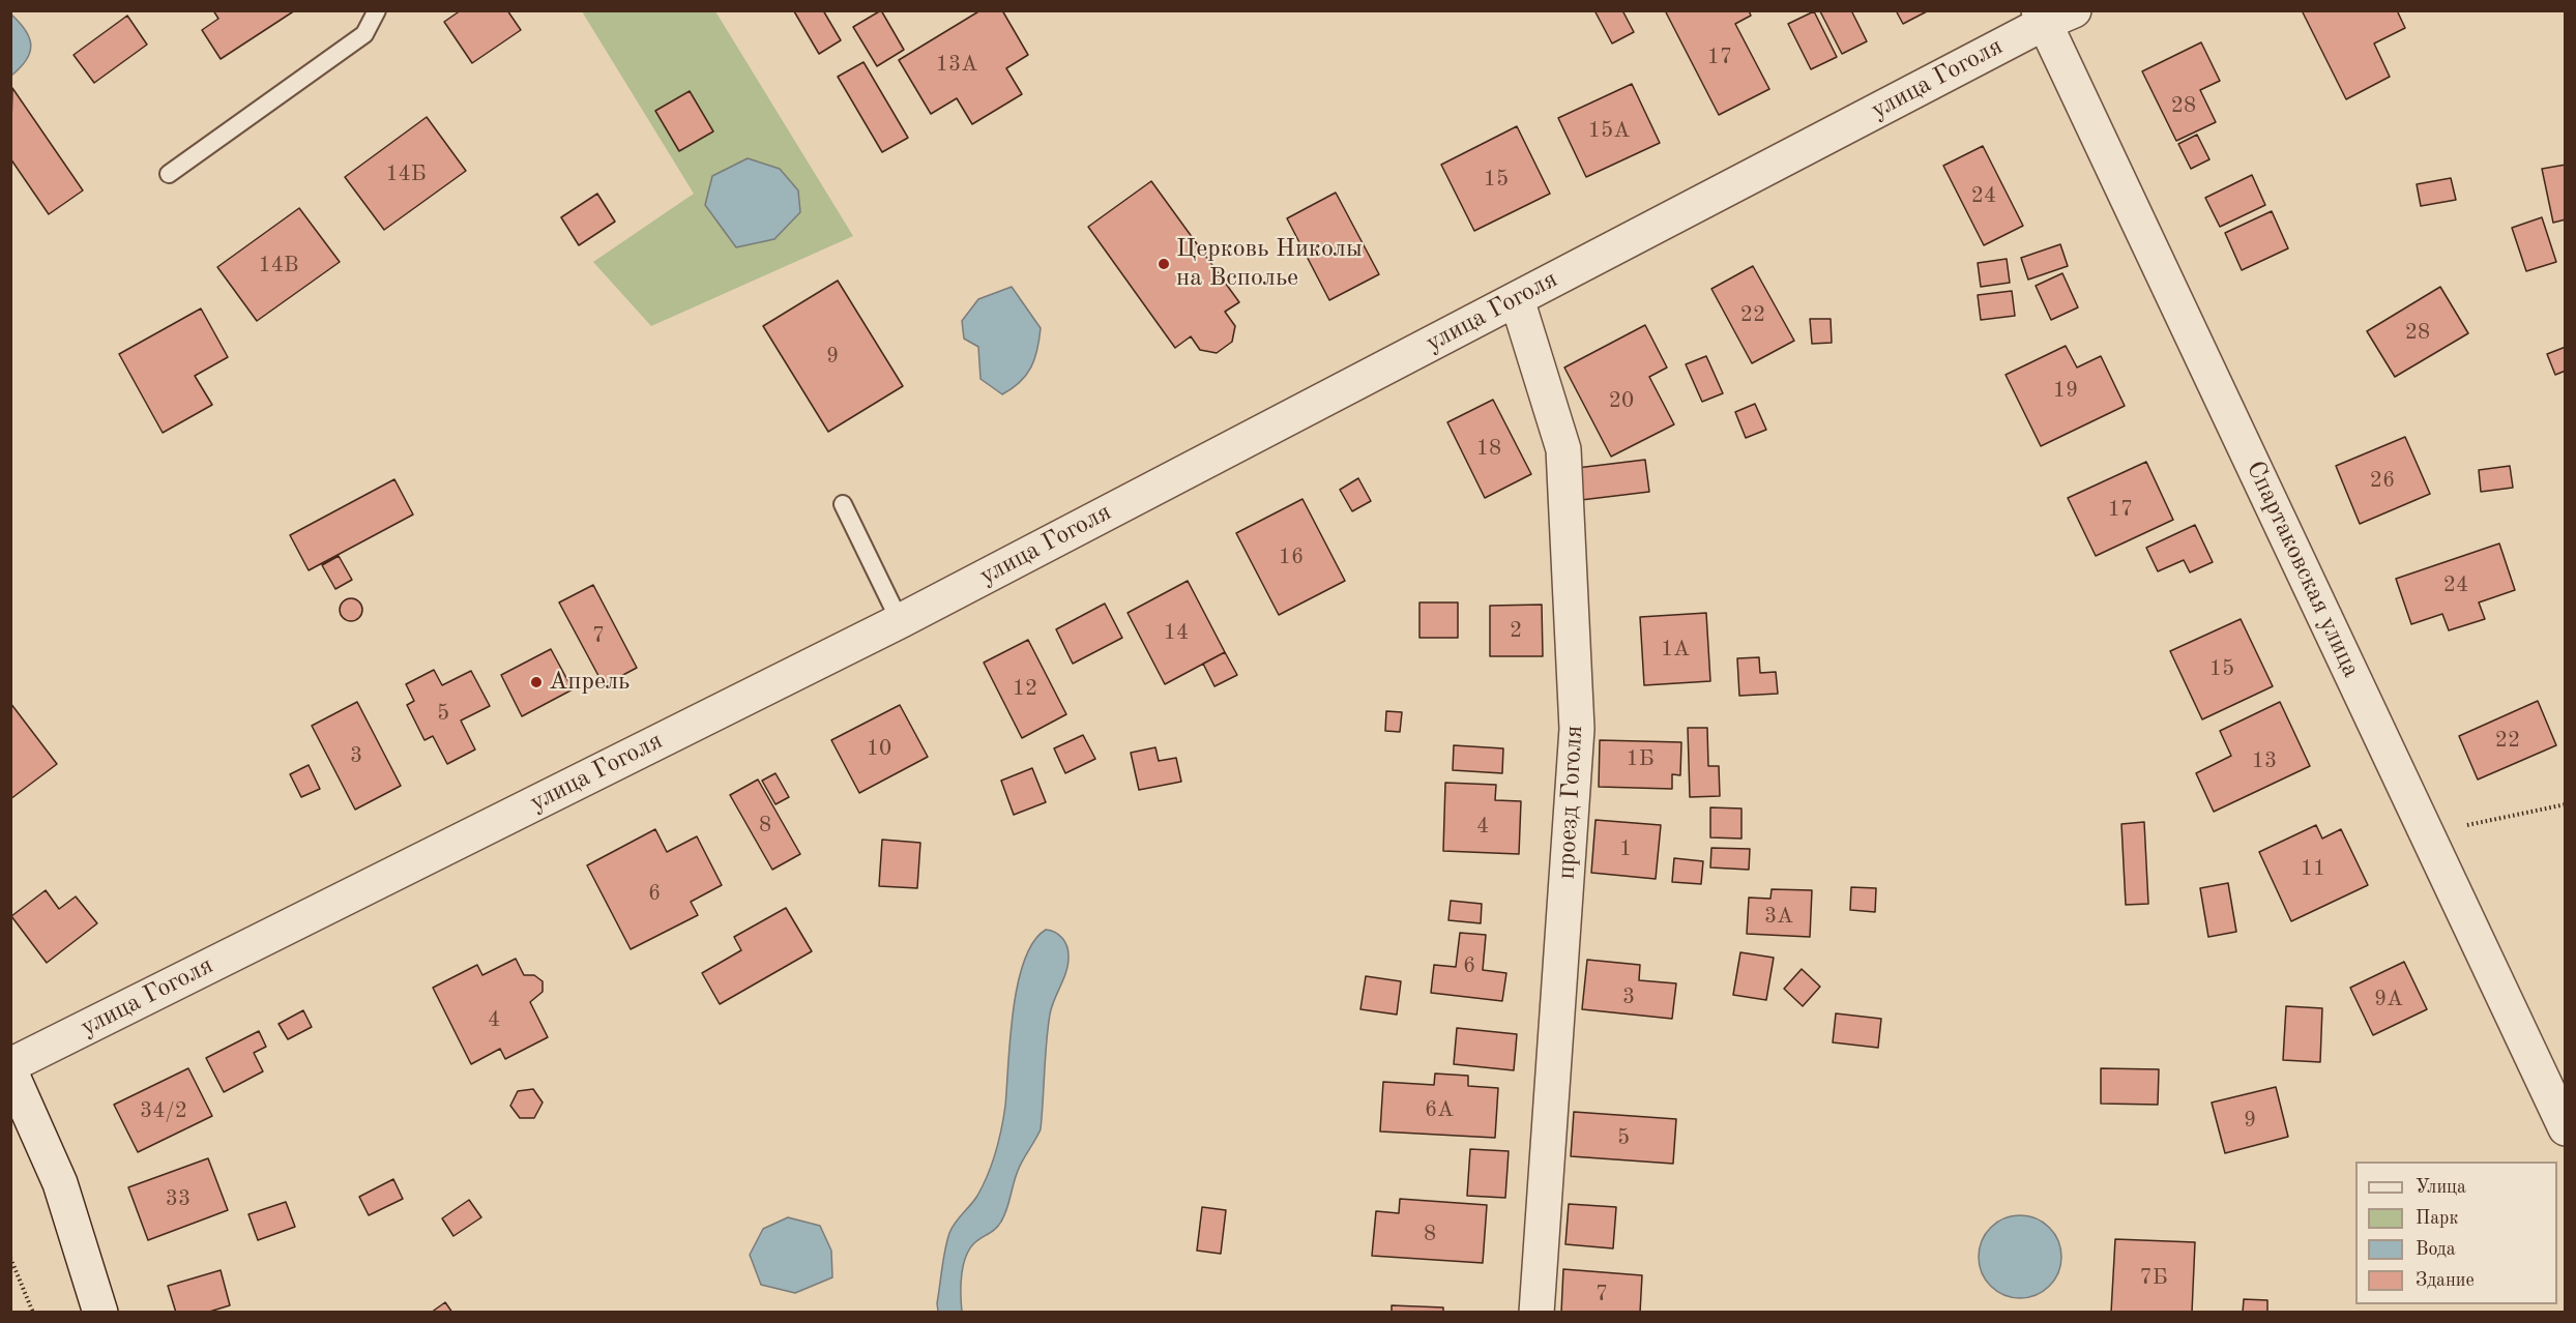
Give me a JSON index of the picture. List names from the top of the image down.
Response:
{
  "streets": {
    "street": ["улица Гоголя", "Спартаковская улица", "проезд Гоголя"]
  },
  "crossings": [
    ["улица Гоголя", "Спартаковская улица"],
    ["улица Гоголя", "проезд Гоголя"]
  ],
  "places": ["Церковь Николы на Всполье", "Апрель"],
  "house_numbers": [
    "17",
    "13А",
    "28",
    "15А",
    "14Б",
    "15",
    "24",
    "14В",
    "22",
    "28",
    "9",
    "19",
    "20",
    "18",
    "26",
    "17",
    "16",
    "24",
    "2",
    "14",
    "7",
    "1А",
    "15",
    "12",
    "5",
    "22",
    "10",
    "3",
    "1Б",
    "13",
    "8",
    "4",
    "1",
    "11",
    "6",
    "3А",
    "6",
    "3",
    "9А",
    "4",
    "6А",
    "34/2",
    "9",
    "5",
    "33",
    "8",
    "7Б",
    "7"
  ],
  "legend": [
    "Улица",
    "Парк",
    "Вода",
    "Здание"
  ]
}
